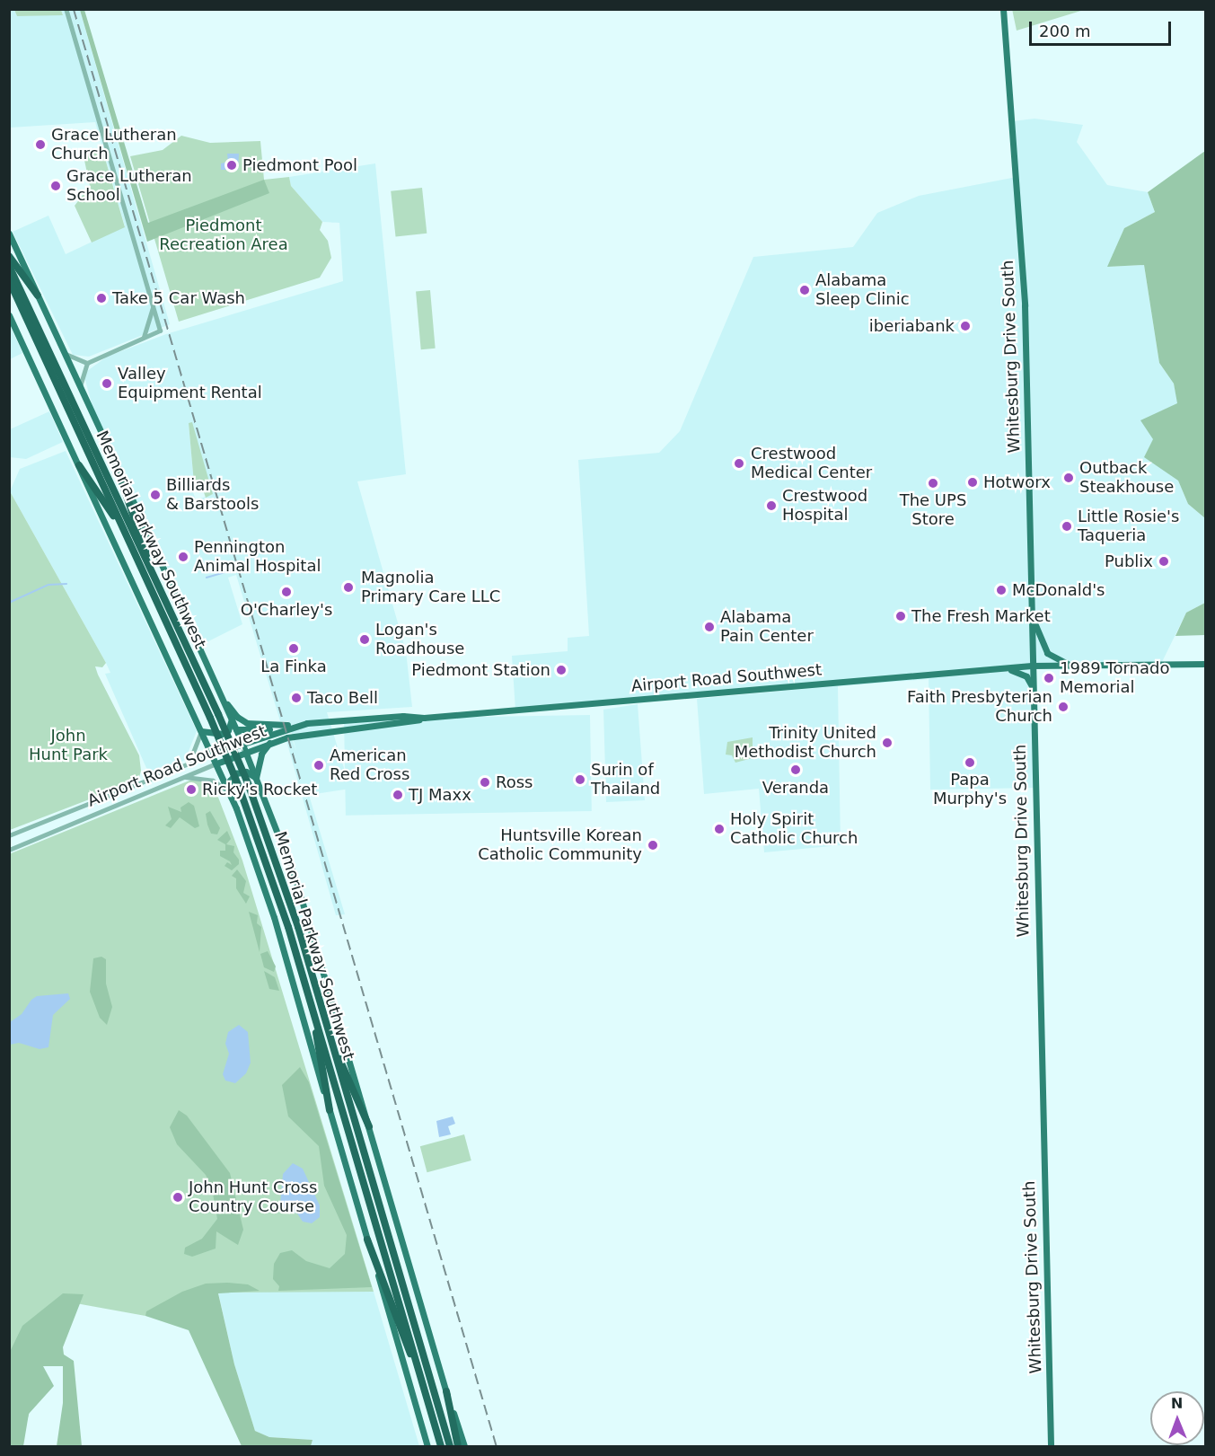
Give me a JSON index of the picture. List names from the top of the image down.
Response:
{
  "streets": {
    "highway": ["Memorial Parkway Southwest"],
    "main road": ["Whitesburg Drive South", "Airport Road Southwest"]
  },
  "crossings": [
    ["Whitesburg Drive South", "Airport Road Southwest"]
  ],
  "parks": ["Piedmont Recreation Area", "John Hunt Park"],
  "places": [
    "Grace Lutheran Church",
    "Piedmont Pool",
    "Grace Lutheran School",
    "Alabama Sleep Clinic",
    "Take 5 Car Wash",
    "iberiabank",
    "Valley Equipment Rental",
    "Crestwood Medical Center",
    "Outback Steakhouse",
    "Hotworx",
    "The UPS Store",
    "Billiards & Barstools",
    "Crestwood Hospital",
    "Little Rosie's Taqueria",
    "Pennington Animal Hospital",
    "Publix",
    "Magnolia Primary Care LLC",
    "McDonald's",
    "O'Charley's",
    "The Fresh Market",
    "Alabama Pain Center",
    "Logan's Roadhouse",
    "La Finka",
    "Piedmont Station",
    "1989 Tornado Memorial",
    "Taco Bell",
    "Faith Presbyterian Church",
    "Trinity United Methodist Church",
    "Papa Murphy's",
    "American Red Cross",
    "Veranda",
    "Surin of Thailand",
    "Ross",
    "Ricky's Rocket",
    "TJ Maxx",
    "Holy Spirit Catholic Church",
    "Huntsville Korean Catholic Community",
    "John Hunt Cross Country Course"
  ],
  "scale_bar": "200 m",
  "north": "top"
}
